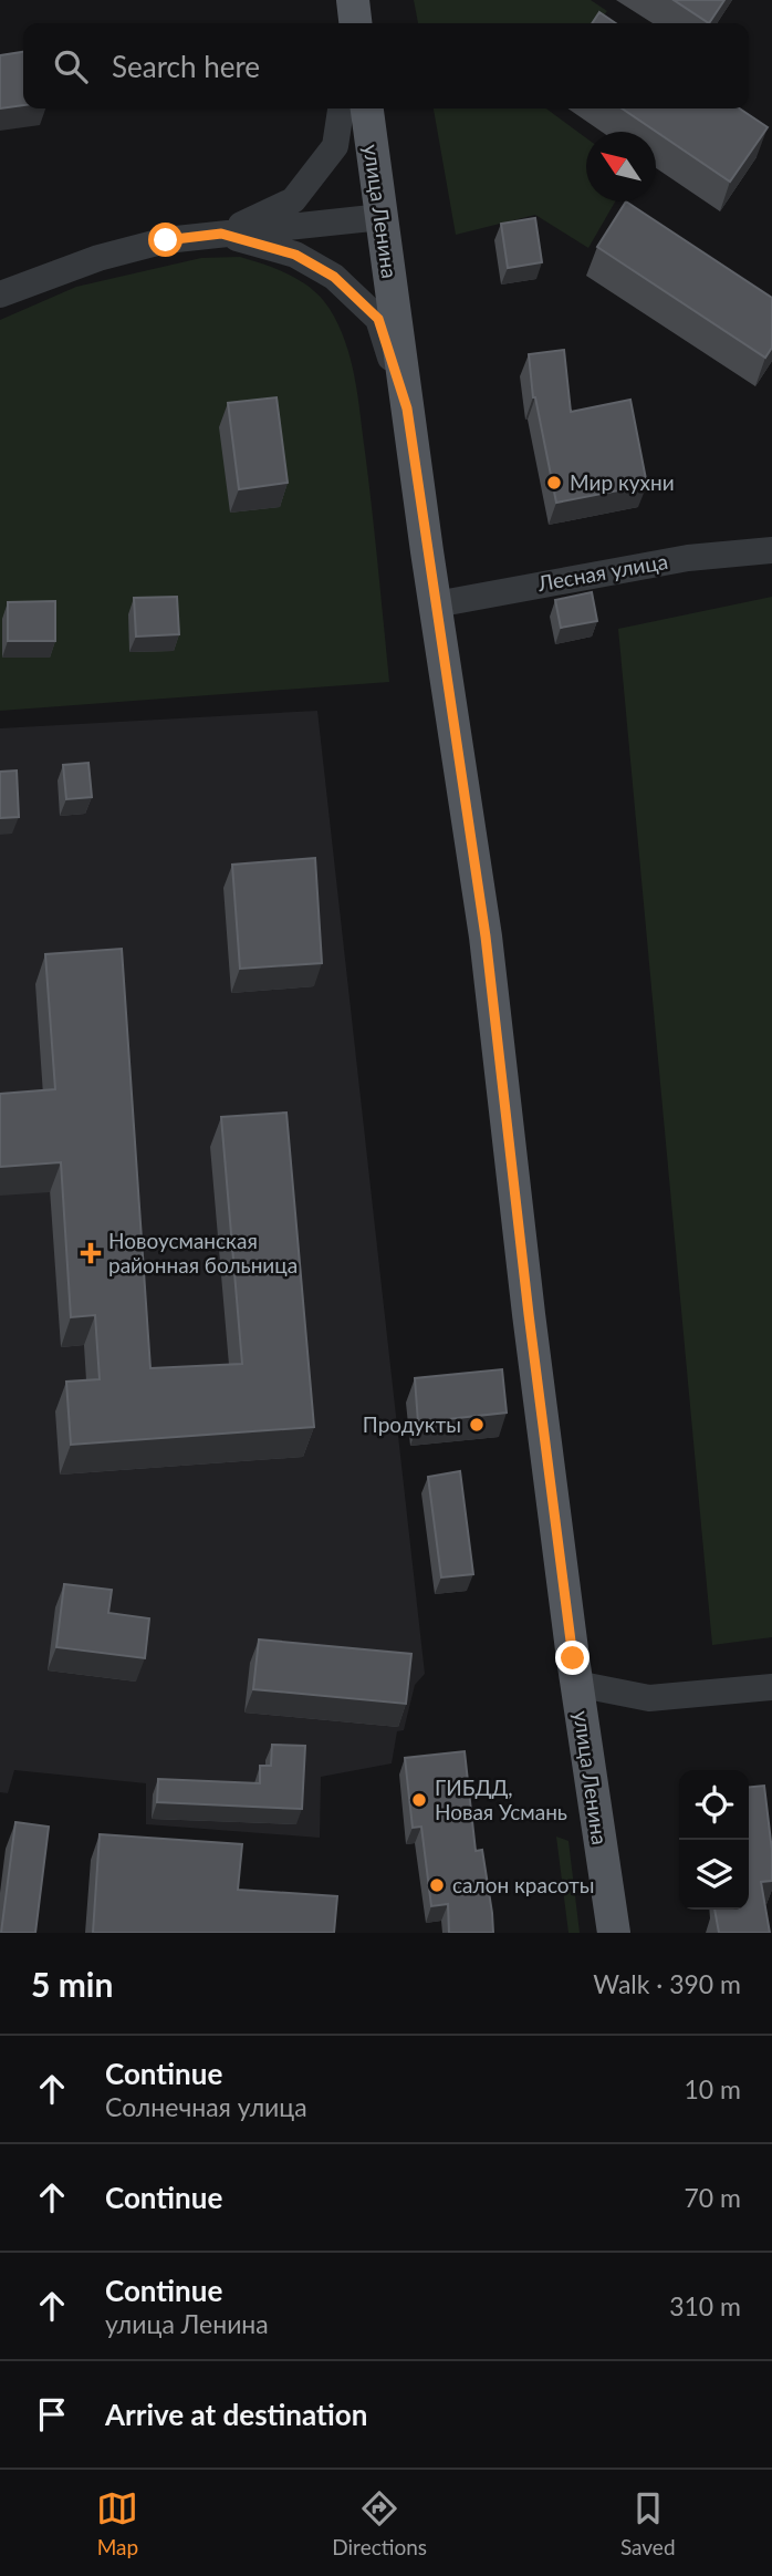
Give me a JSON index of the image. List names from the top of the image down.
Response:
{
  "streets": {
    "main road": ["улица Ленина"],
    "street": ["Лесная улица"]
  },
  "crossings": [
    ["улица Ленина", "Лесная улица"]
  ],
  "places": {
    "other": [
      "Мир кухни",
      "Продукты",
      "ГИБДД, Новая Усмань",
      "салон красоты"
    ],
    "health": ["Новоусманская районная больница"]
  },
  "north": "top left",
  "page": {
    "search": "Search here",
    "heading": ["5 min", "Walk · 390 m"],
    "list": [
      ["Continue", "Солнечная улица", "10 m"],
      ["Continue", "70 m"],
      ["Continue", "улица Ленина", "310 m"],
      "Arrive at destination"
    ],
    "nav": ["Map", "Directions", "Saved"]
  }
}
